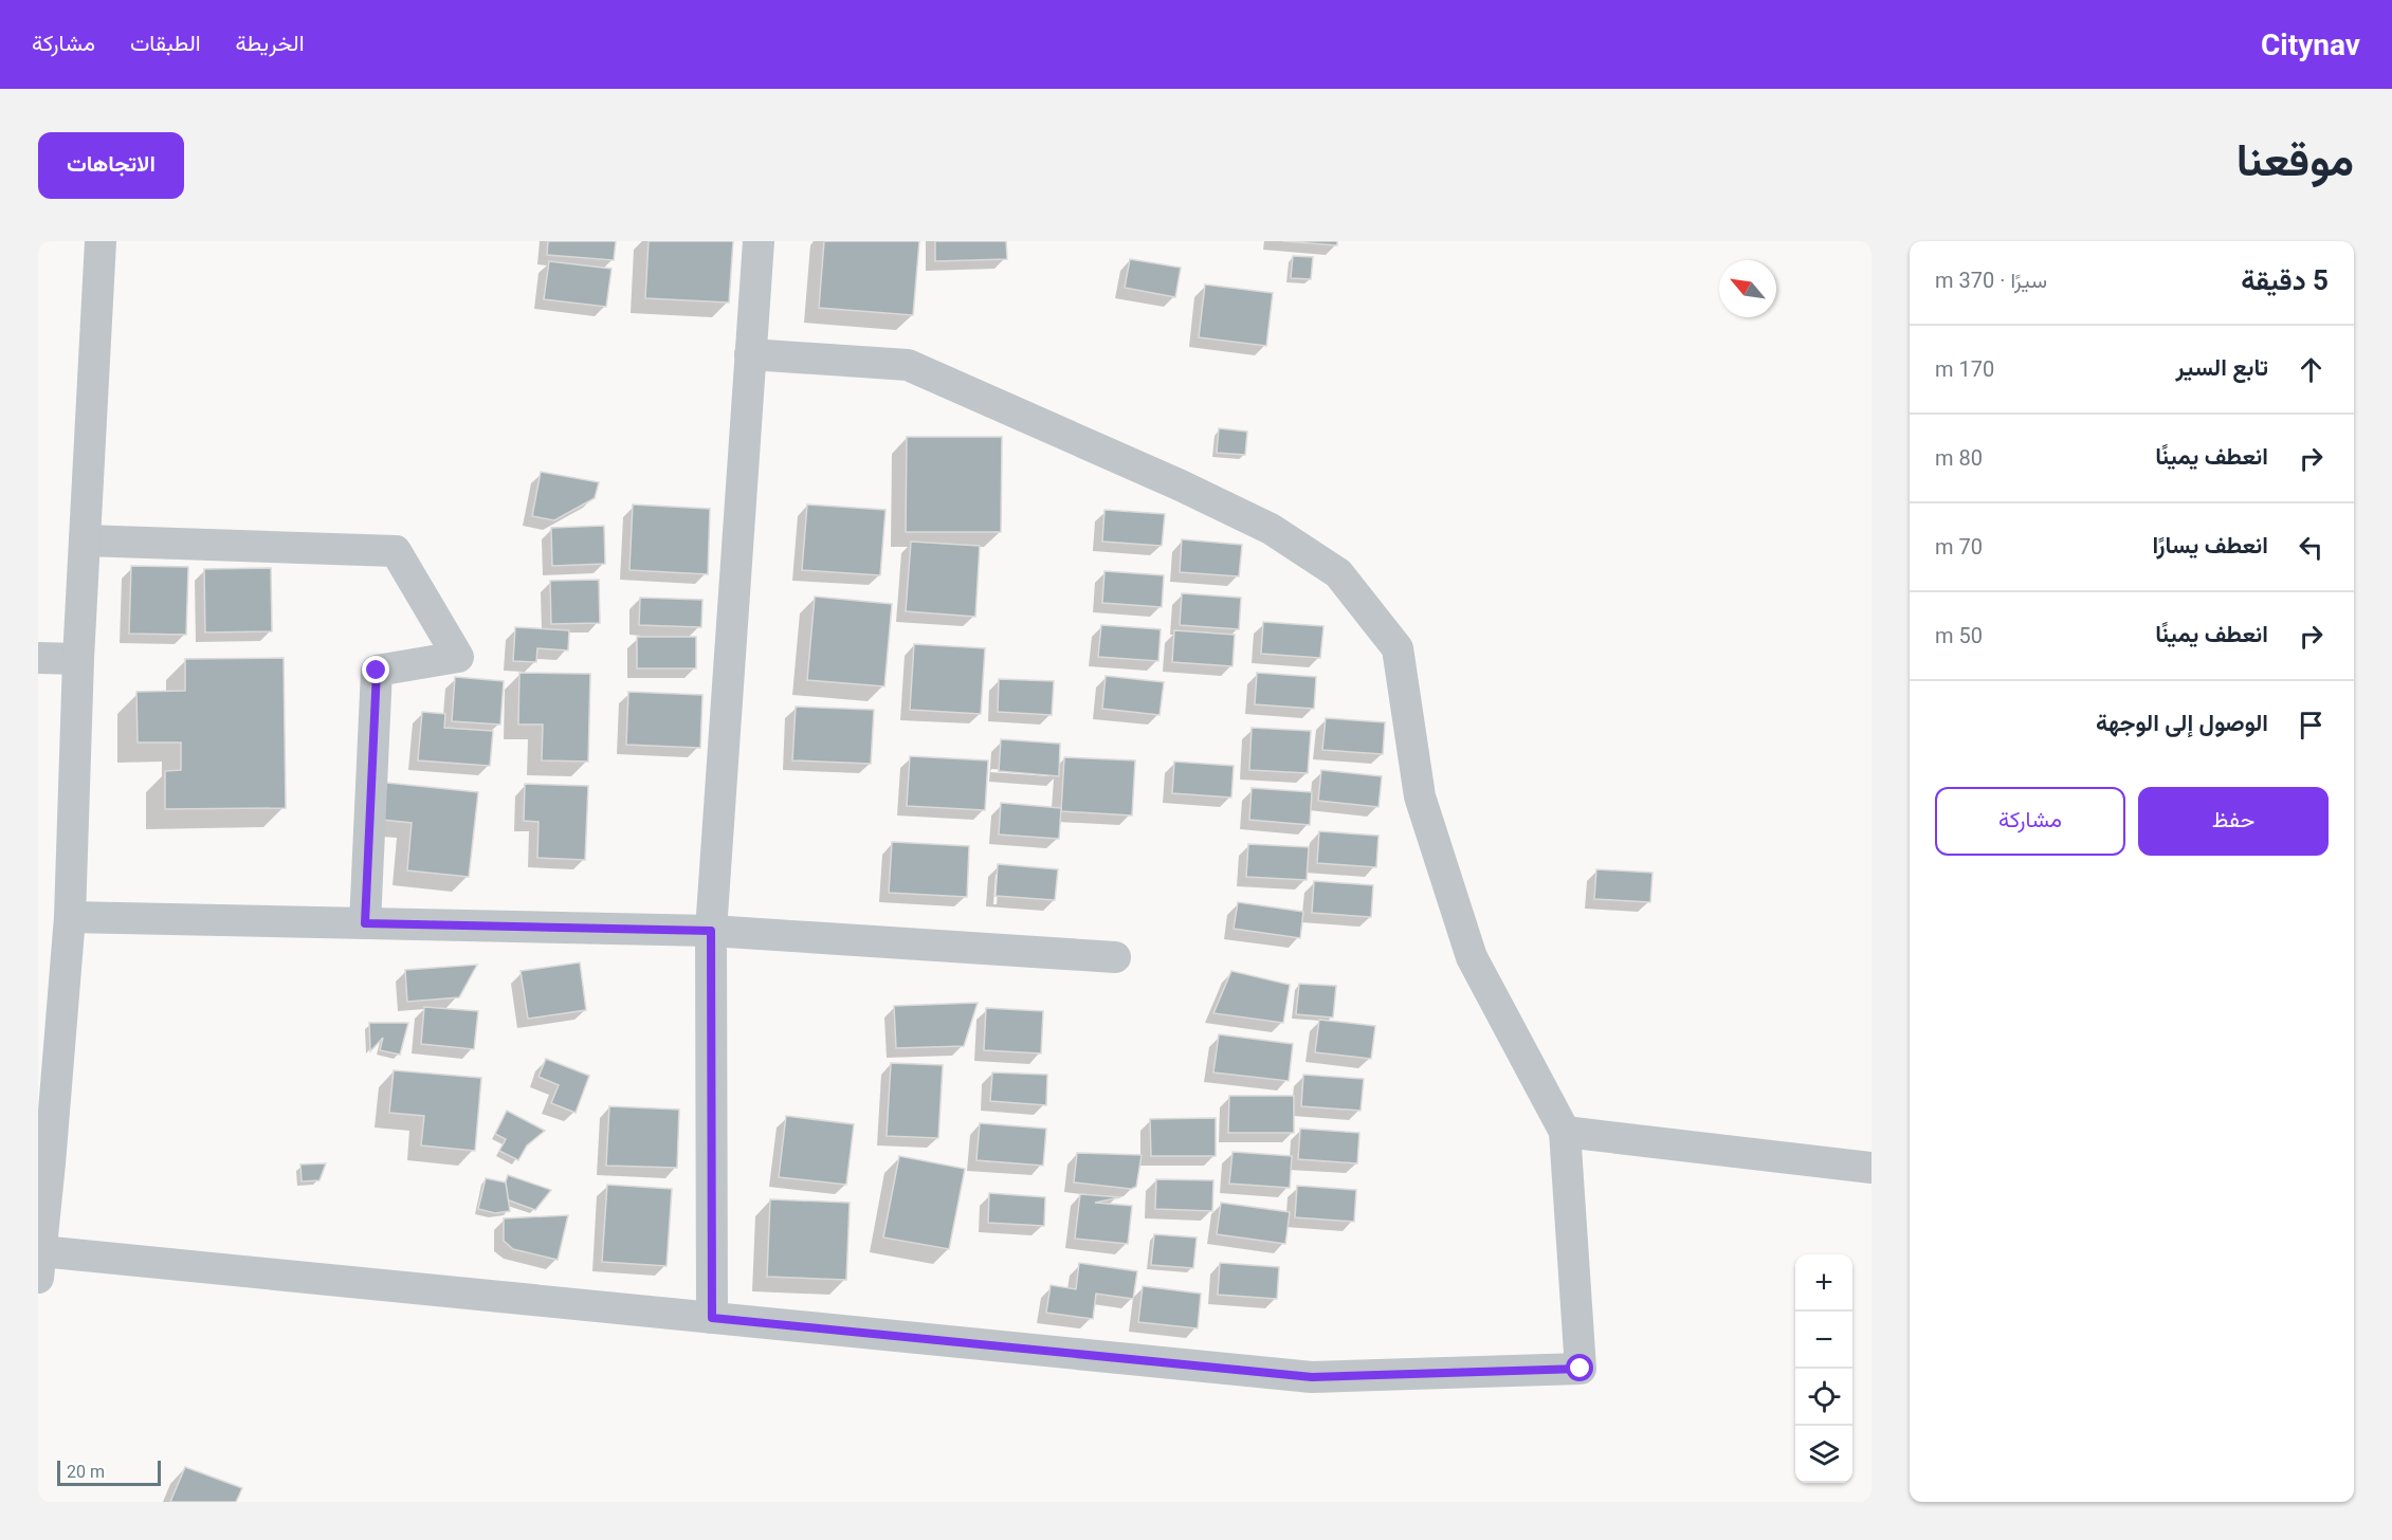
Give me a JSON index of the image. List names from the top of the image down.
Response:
{
  "scale_bar": "20 m",
  "north": "top left",
  "page": {
    "header": "Citynav",
    "nav": ["الخريطة", "الطبقات", "مشاركة"],
    "title": "موقعنا",
    "buttons": [
      "الاتجاهات",
      ["حفظ", "مشاركة"]
    ],
    "heading": ["5 دقيقة", "سيرًا · 370 m"],
    "list": [
      ["تابع السير", "170 m"],
      ["انعطف يمينًا", "80 m"],
      ["انعطف يسارًا", "70 m"],
      ["انعطف يمينًا", "50 m"],
      "الوصول إلى الوجهة"
    ],
    "map_buttons": ["+", "−"],
    "scale": "20 m"
  }
}
